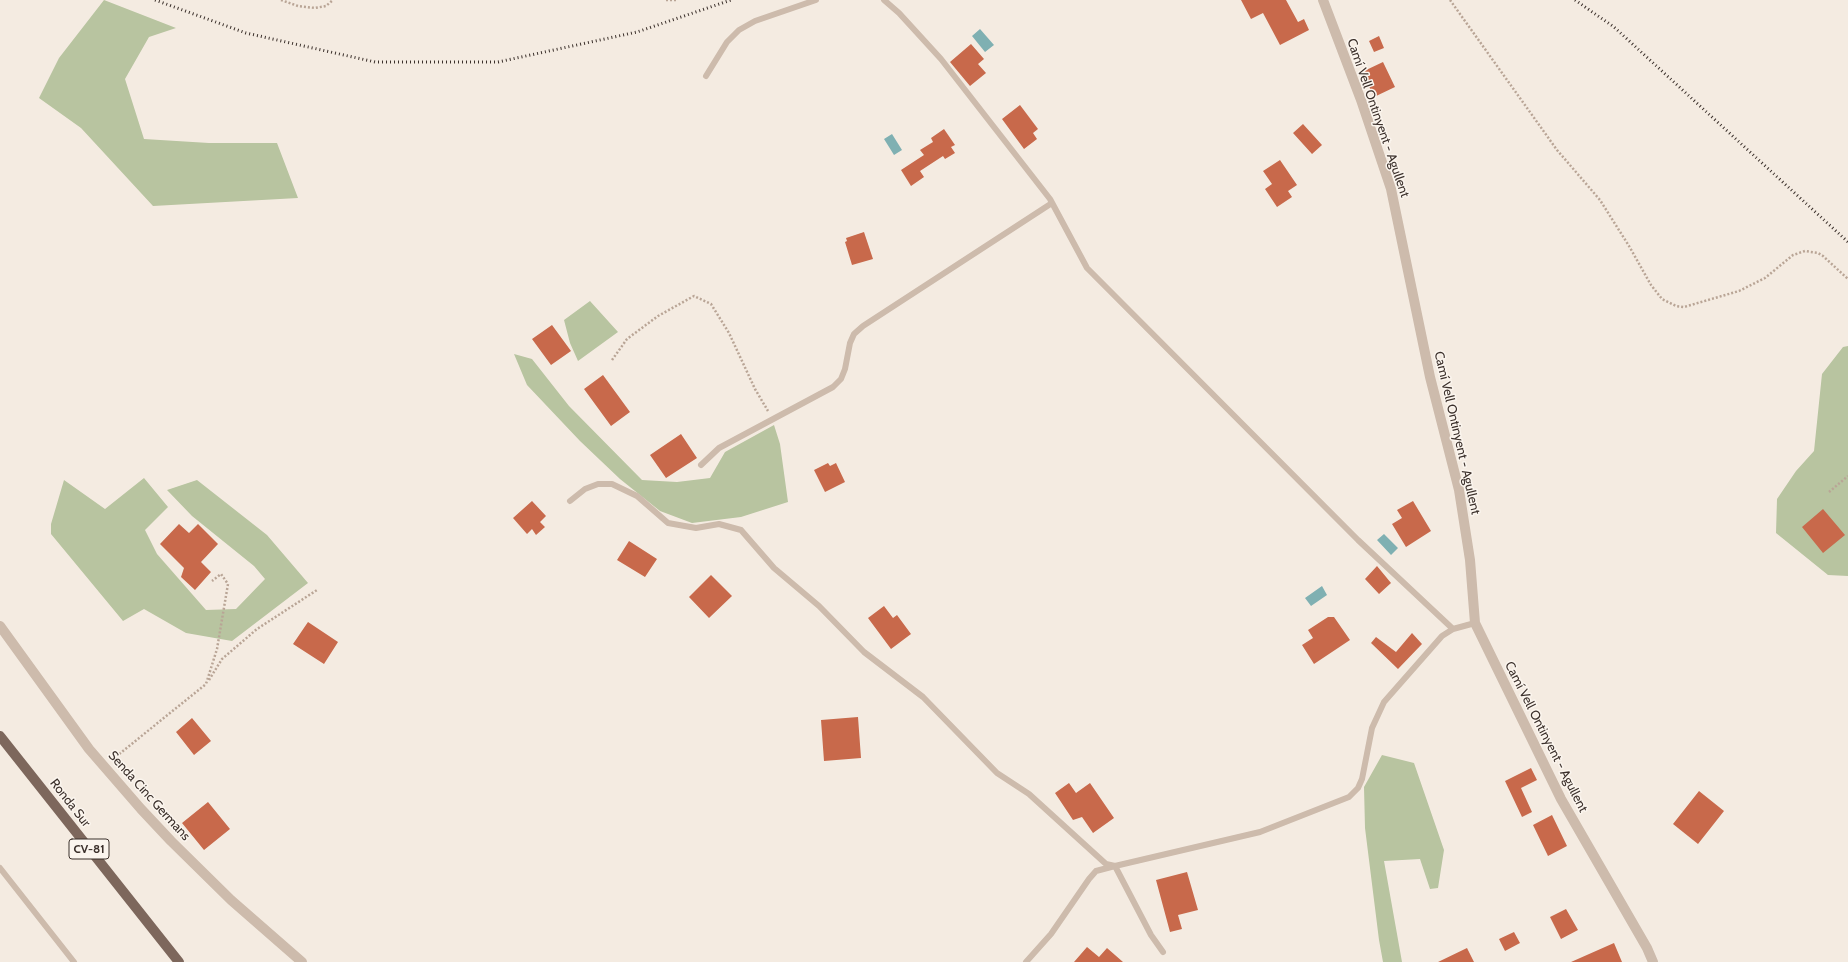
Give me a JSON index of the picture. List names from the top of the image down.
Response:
{
  "streets": {
    "main road": ["Ronda Sur", "CV-81"],
    "street": ["Camí Vell Ontinyent - Agullent", "Senda Cinc Germans"]
  }
}
